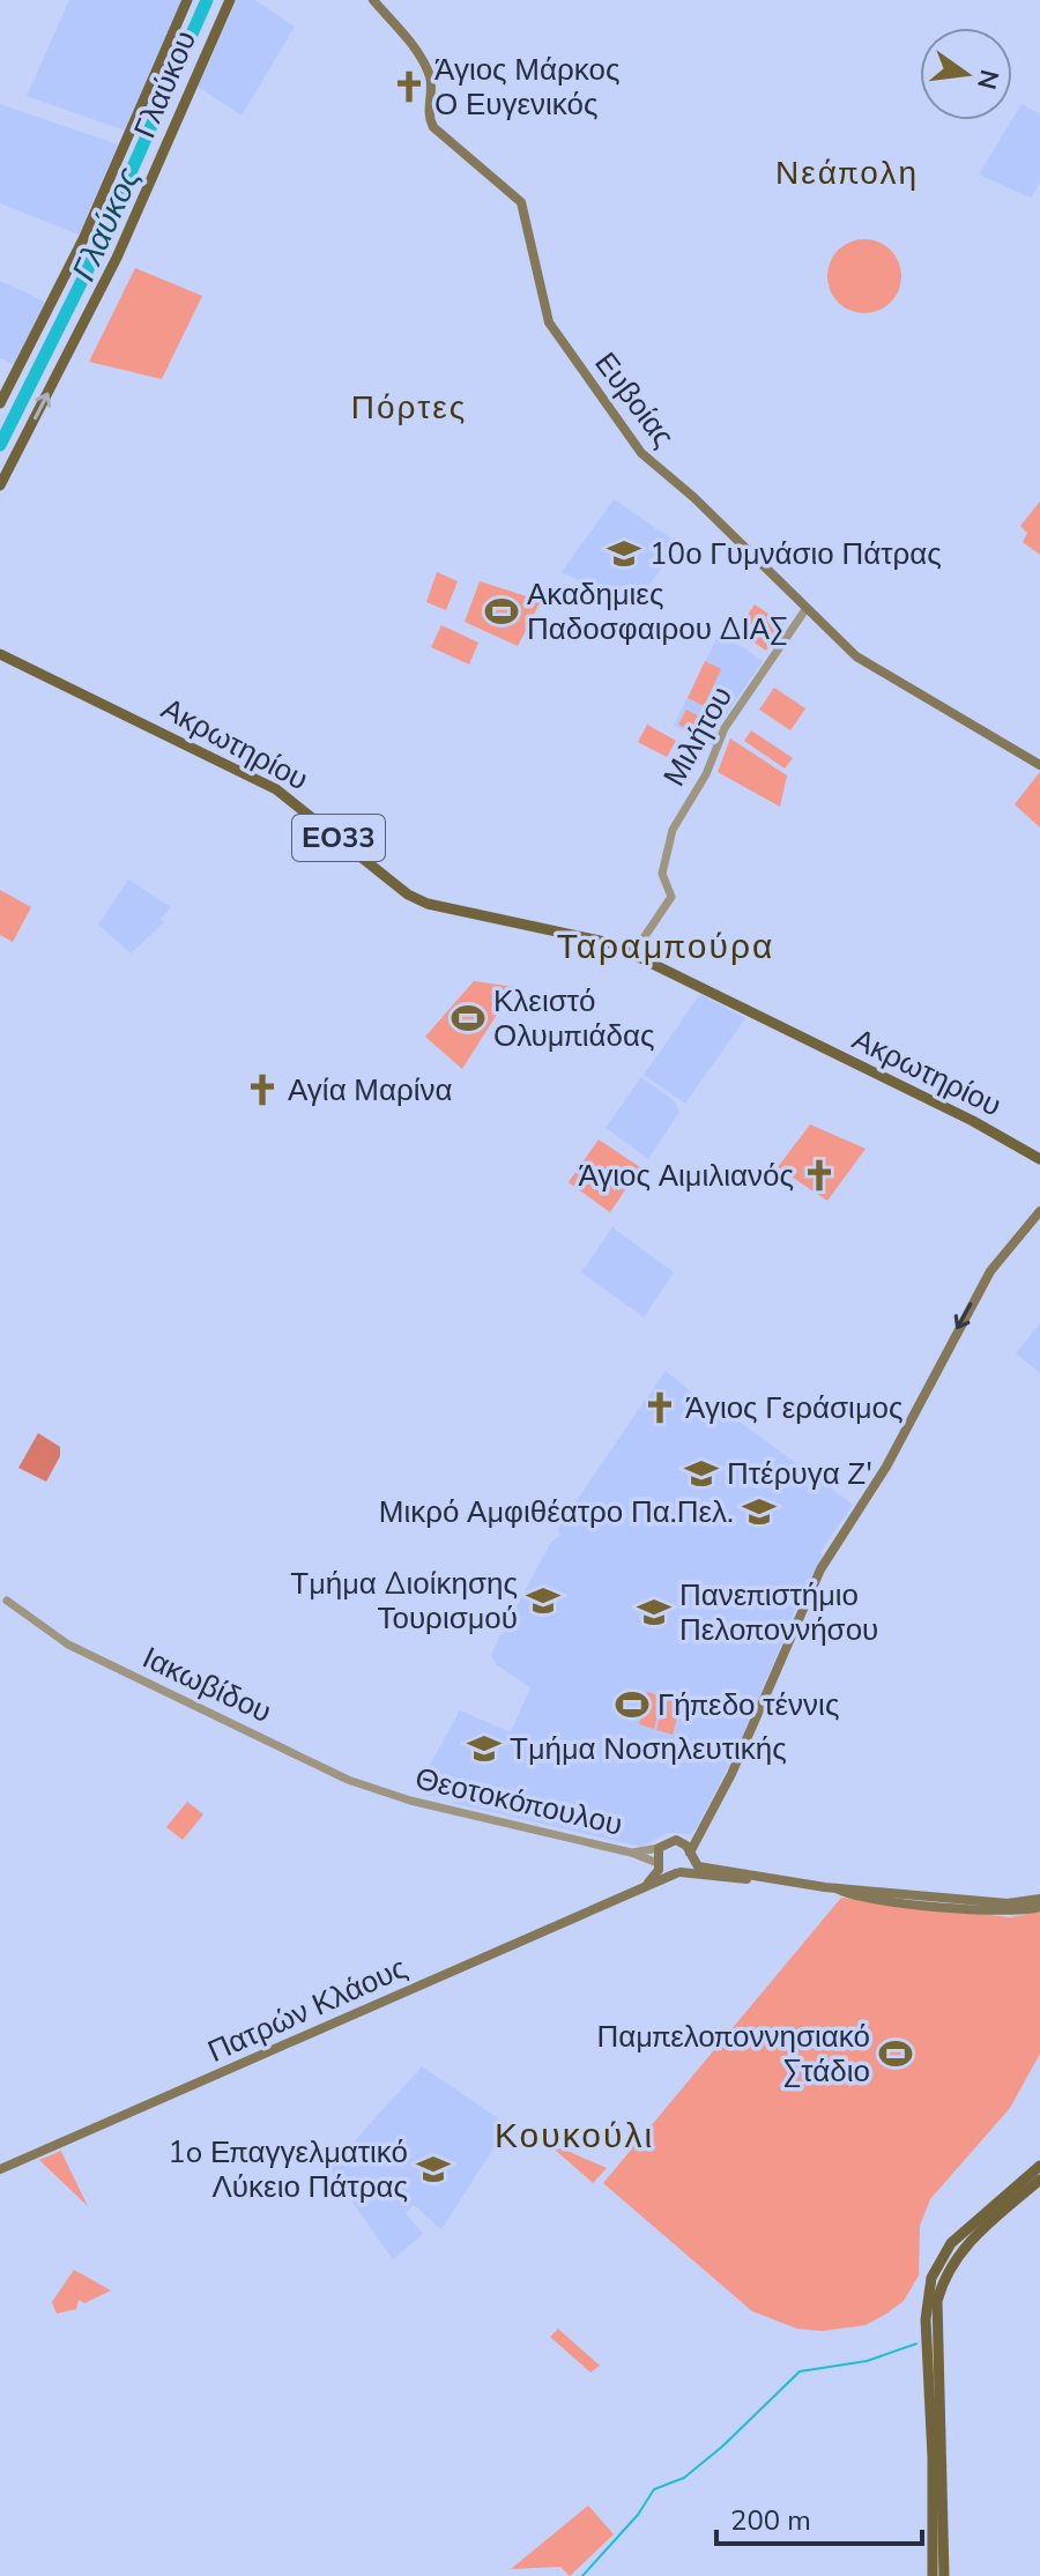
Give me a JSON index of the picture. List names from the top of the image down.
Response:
{
  "streets": {
    "main road": [
      "Γλαύκου",
      "Ευβοίας",
      "Ακρωτηρίου",
      "ΕΟ33",
      "Πατρών Κλάους"
    ],
    "street": ["Μιλήτου", "Ιακωβίδου", "Θεοτοκόπουλου"]
  },
  "crossings": [
    ["Ευβοίας", "Μιλήτου"],
    ["Μιλήτου", "Ακρωτηρίου"],
    ["Ιακωβίδου", "Θεοτοκόπουλου"],
    ["Θεοτοκόπουλου", "Πατρών Κλάους"]
  ],
  "districts": [
    "Νεάπολη",
    "Πόρτες",
    "Ταραμπούρα",
    "Κουκούλι"
  ],
  "water": ["Γλαύκος"],
  "places": {
    "church": [
      "Άγιος Μάρκος Ο Ευγενικός",
      "Αγία Μαρίνα",
      "Άγιος Αιμιλιανός",
      "Άγιος Γεράσιμος"
    ],
    "school or university": [
      "10ο Γυμνάσιο Πάτρας",
      "Πτέρυγα Ζ'",
      "Μικρό Αμφιθέατρο Πα.Πελ.",
      "Τμήμα Διοίκησης Τουρισμού",
      "Πανεπιστήμιο Πελοποννήσου",
      "Τμήμα Νοσηλευτικής",
      "1o Επαγγελματικό Λύκειο Πάτρας"
    ],
    "sports": [
      "Ακαδημιες Παδοσφαιρου ΔΙΑΣ",
      "Κλειστό Ολυμπιάδας",
      "Γήπεδο τέννις",
      "Παμπελοποννησιακό Στάδιο"
    ]
  },
  "scale_bar": "200 m",
  "north": "right"
}
